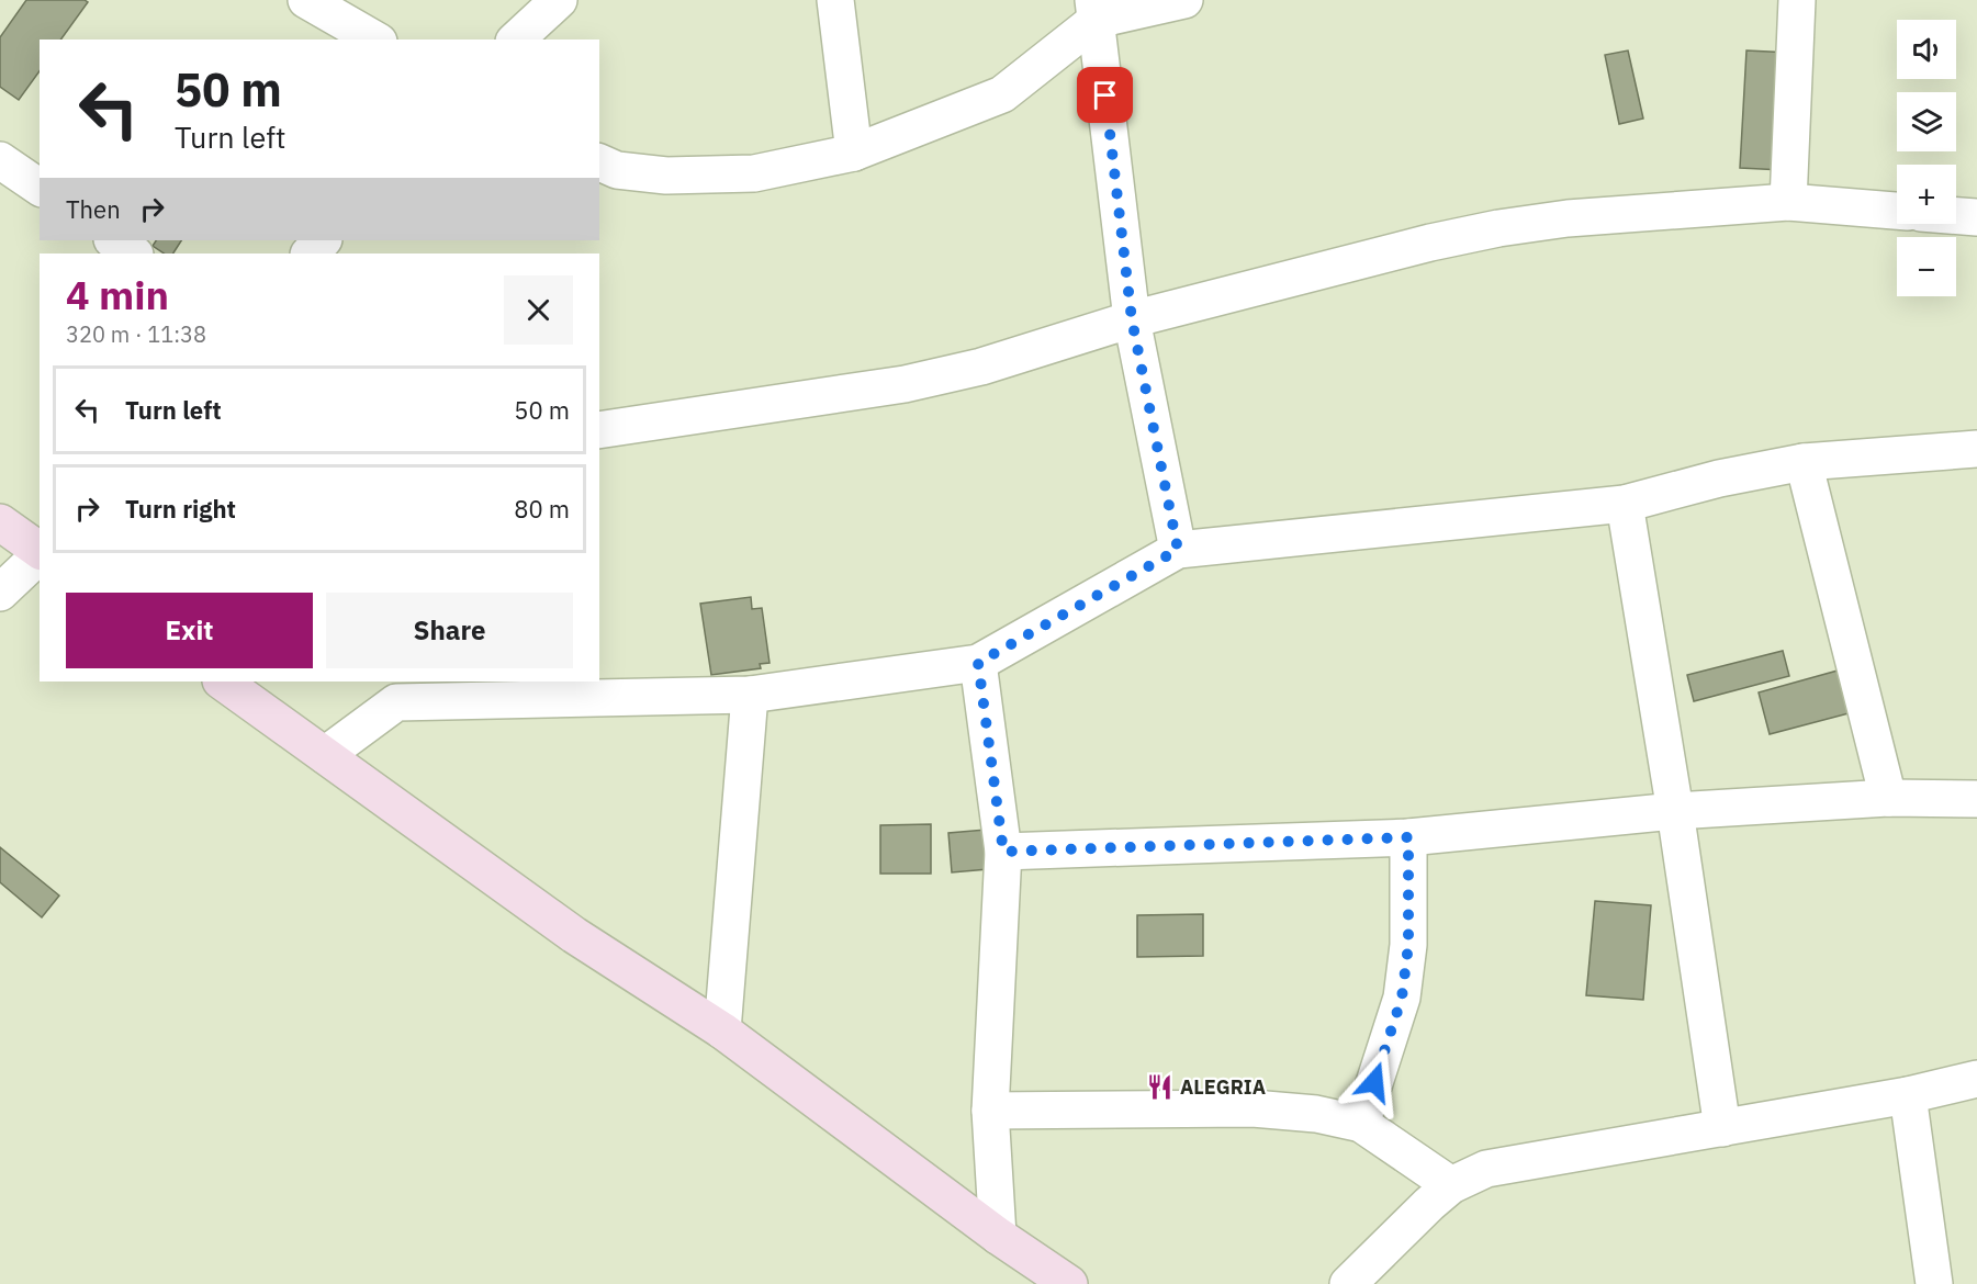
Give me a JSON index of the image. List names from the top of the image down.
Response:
{
  "places": {
    "restaurant": ["ALEGRIA"]
  },
  "page": {
    "map_buttons": ["+", "−"],
    "turn": ["50 m", "Turn left"],
    "then": "Then",
    "heading": ["4 min", "320 m · 11:38"],
    "list": [
      {
        "name": "Turn left",
        "value": "50 m"
      },
      {
        "name": "Turn right",
        "value": "80 m"
      }
    ],
    "buttons": ["Exit", "Share"]
  }
}
